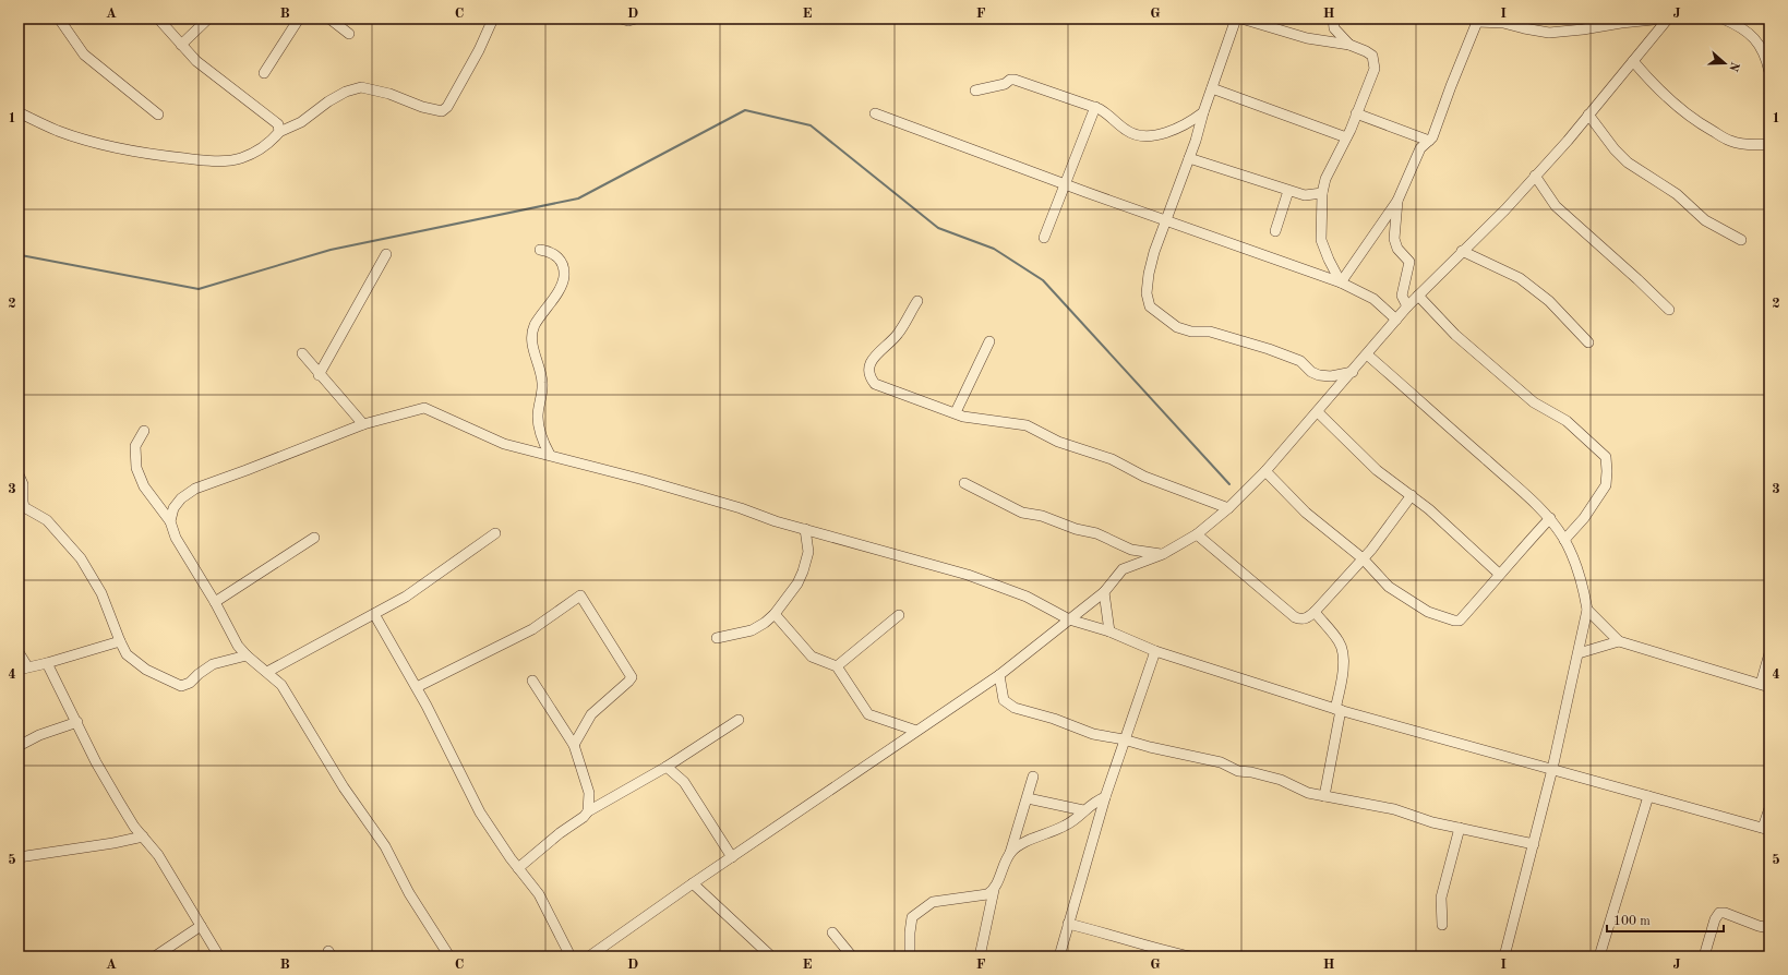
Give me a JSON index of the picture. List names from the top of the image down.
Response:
{
  "scale_bar": "100 m",
  "north": "right",
  "grid": {
    "columns": [
      "A",
      "B",
      "C",
      "D",
      "E",
      "F",
      "G",
      "H",
      "I",
      "J"
    ],
    "rows": [
      "1",
      "2",
      "3",
      "4",
      "5"
    ]
  }
}
